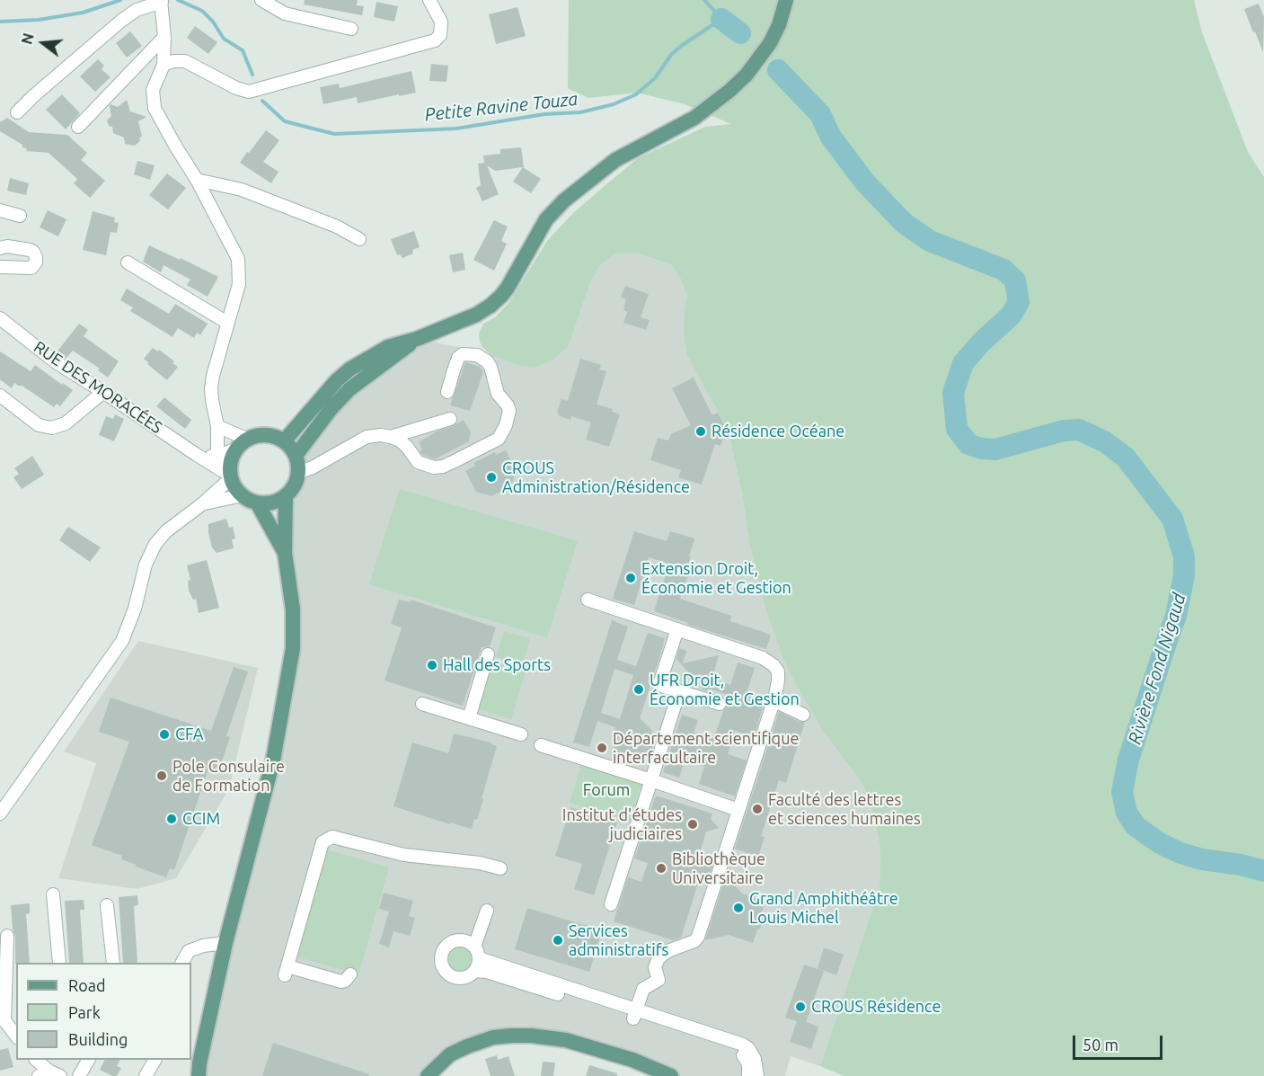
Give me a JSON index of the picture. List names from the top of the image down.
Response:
{
  "streets": {
    "street": ["RUE DES MORACÉES"]
  },
  "water": ["Petite Ravine Touza", "Rivière Fond Nigaud"],
  "parks": ["Forum"],
  "places": [
    "Résidence Océane",
    "CROUS Administration/Résidence",
    "Extension Droit, Économie et Gestion",
    "Hall des Sports",
    "UFR Droit, Économie et Gestion",
    "CFA",
    "Département scientifique interfacultaire",
    "Pole Consulaire de Formation",
    "Faculté des lettres et sciences humaines",
    "CCIM",
    "Institut d'études judiciaires",
    "Bibliothèque Universitaire",
    "Grand Amphithéâtre Louis Michel",
    "Services administratifs",
    "CROUS Résidence"
  ],
  "legend": ["Road", "Park", "Building"],
  "scale_bar": "50 m",
  "north": "left"
}
